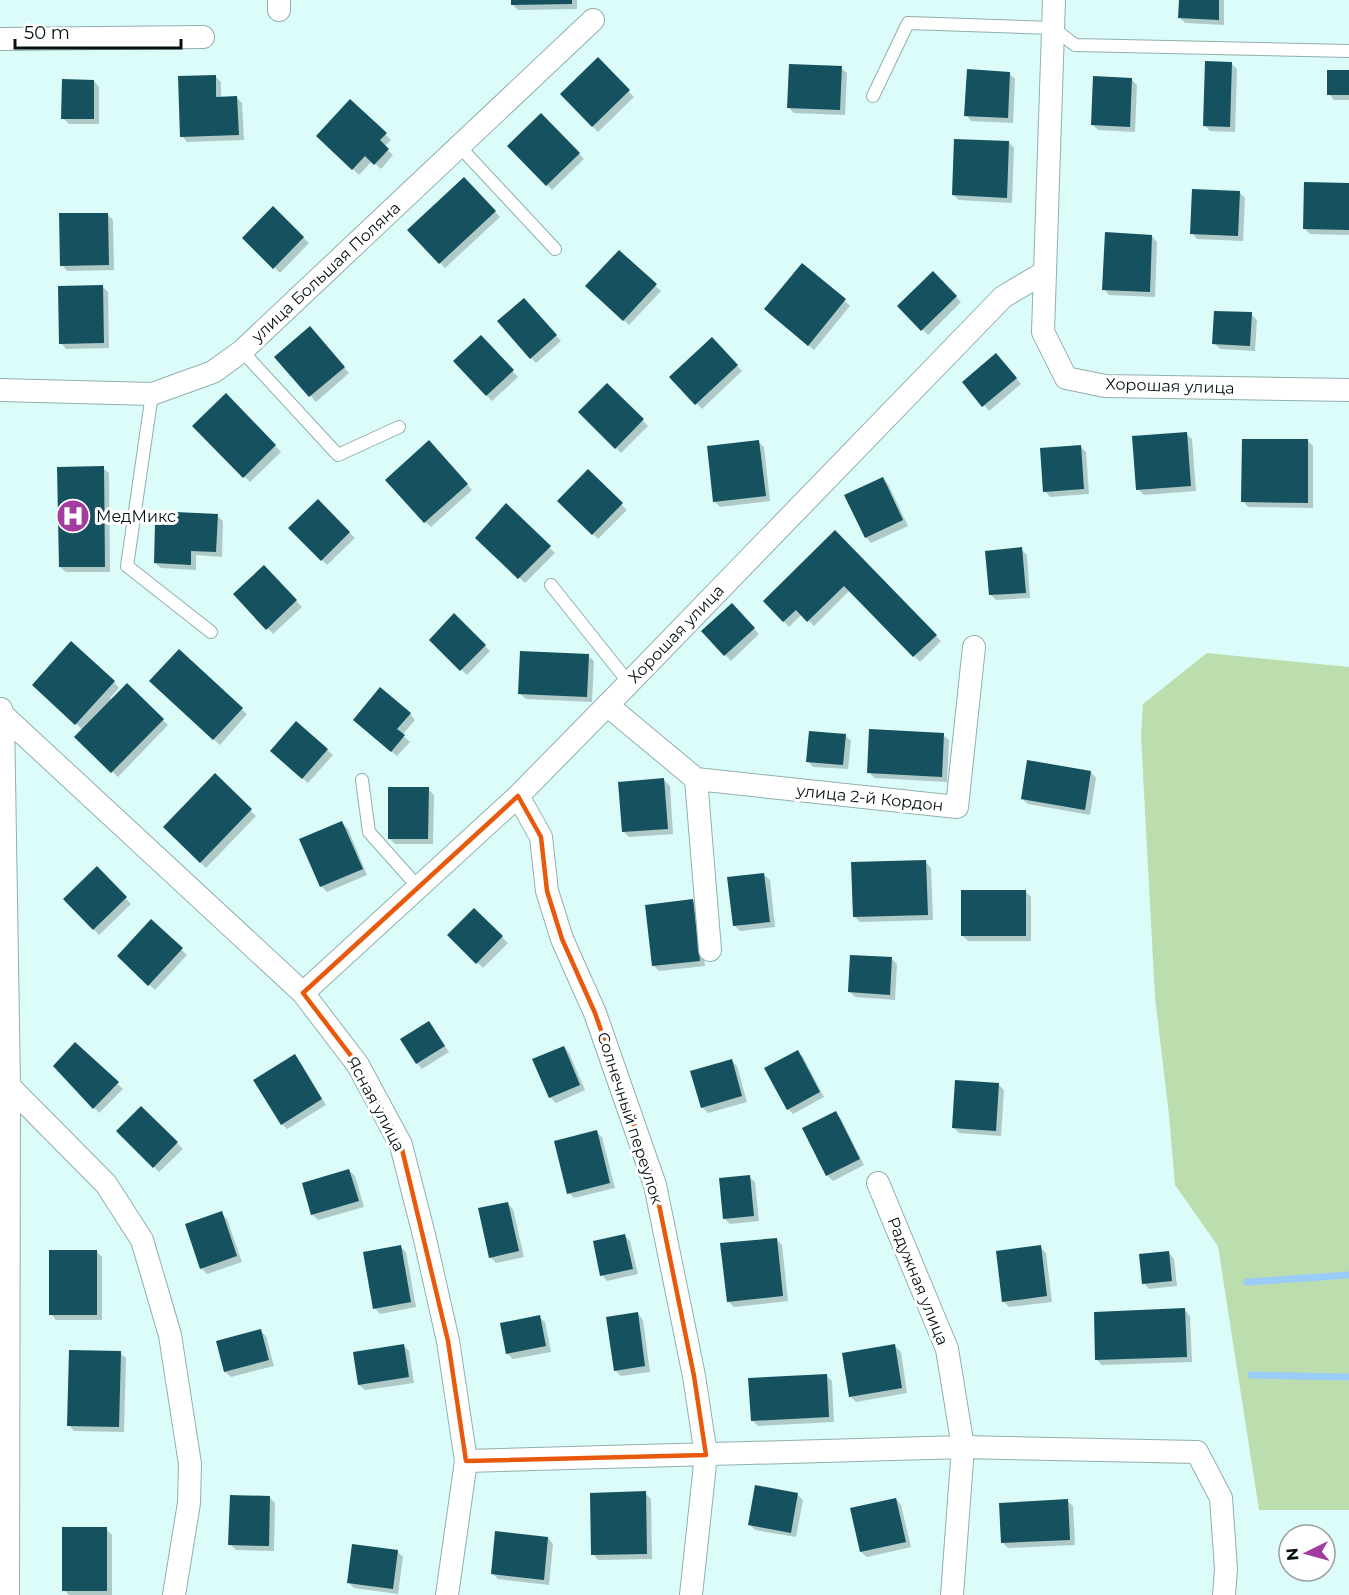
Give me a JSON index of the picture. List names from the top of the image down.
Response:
{
  "streets": {
    "street": [
      "улица Большая Поляна",
      "Хорошая улица",
      "улица 2-й Кордон",
      "Ясная улица",
      "Солнечный переулок",
      "Радужная улица"
    ]
  },
  "crossings": [
    ["Хорошая улица", "Ясная улица"],
    ["Хорошая улица", "Солнечный переулок"]
  ],
  "places": {
    "hospital": ["МедМикс"]
  },
  "scale_bar": "50 m",
  "north": "left"
}
